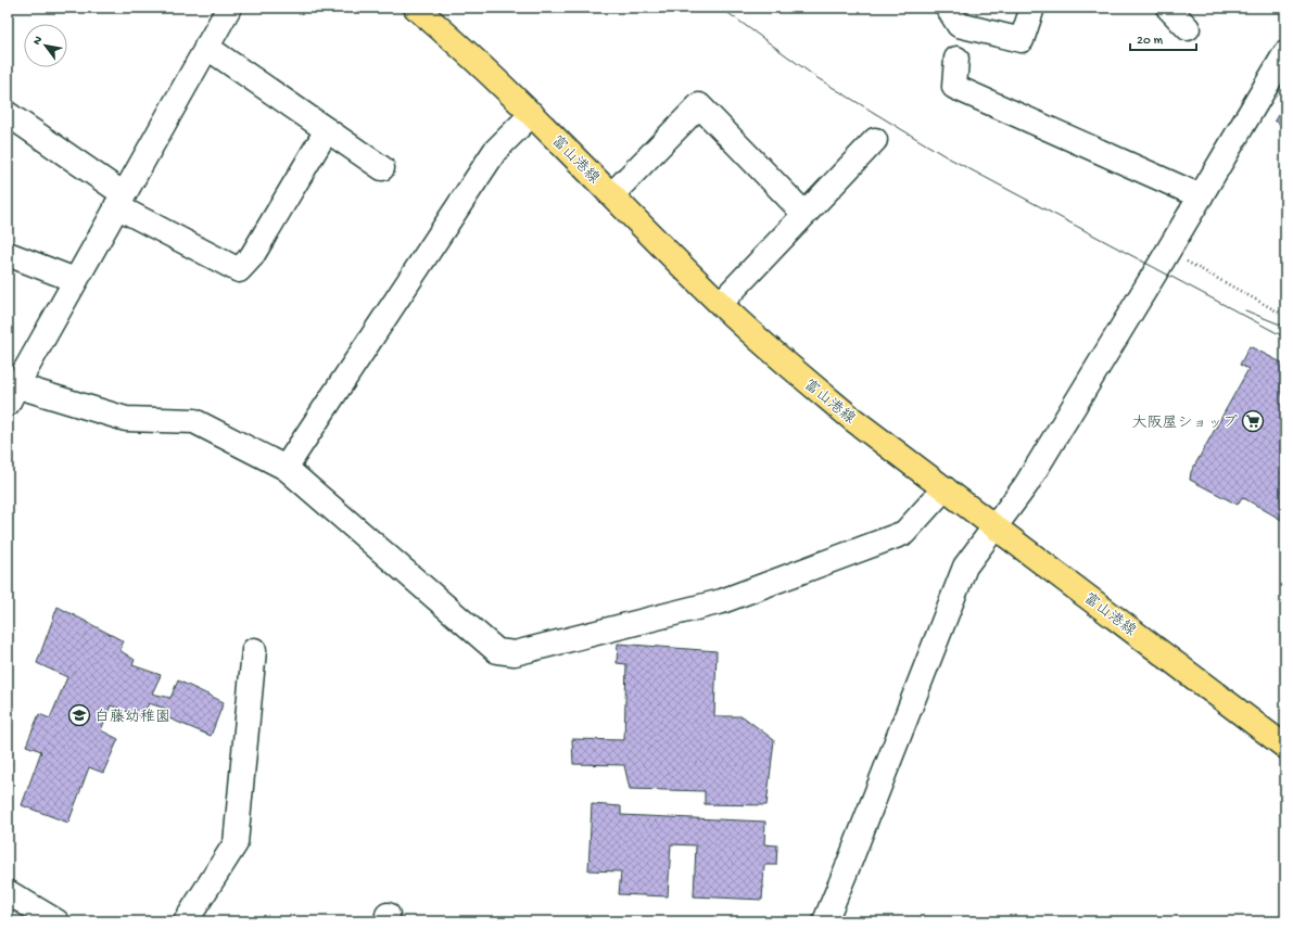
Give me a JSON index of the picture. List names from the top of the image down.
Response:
{
  "streets": {
    "main road": ["富山港線"]
  },
  "places": {
    "supermarket": ["大阪屋ショップ"],
    "school or university": ["白藤幼稚園"]
  },
  "scale_bar": "20 m",
  "north": "top left"
}
